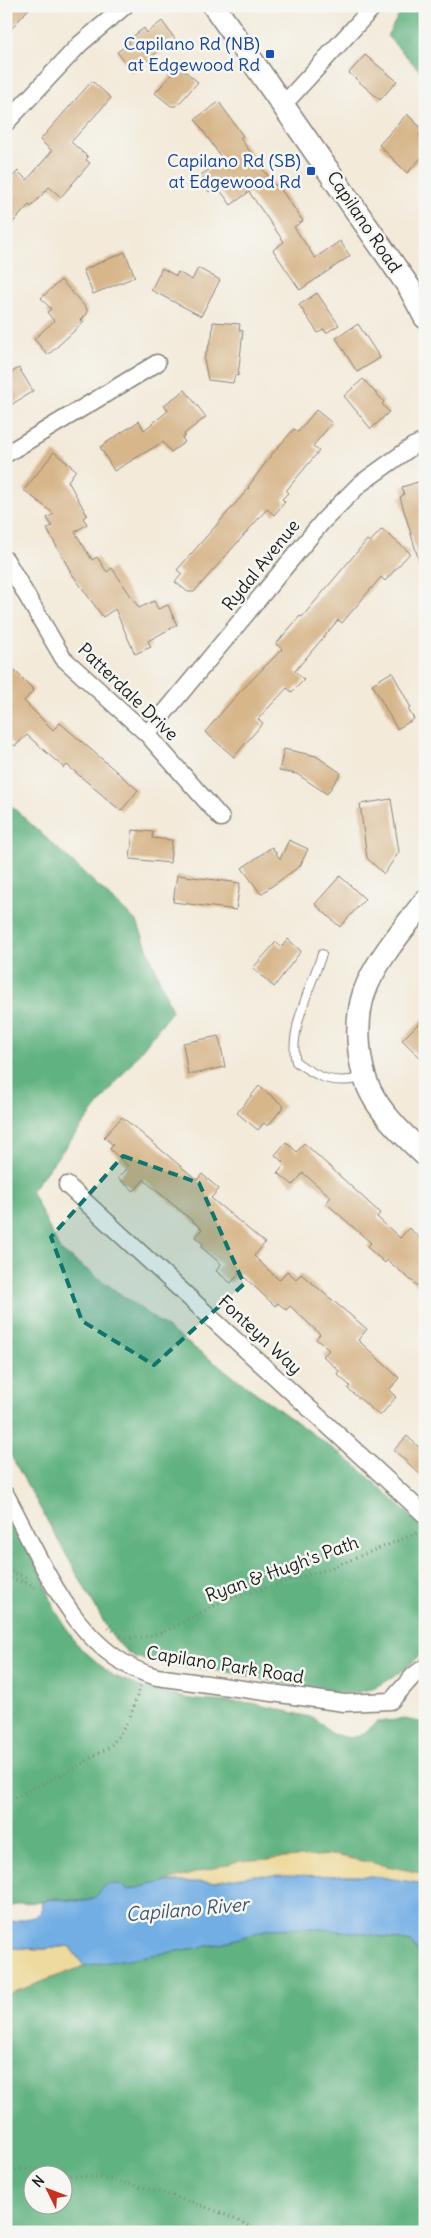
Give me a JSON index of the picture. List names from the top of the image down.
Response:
{
  "streets": {
    "main road": ["Capilano Road"],
    "street": [
      "Rydal Avenue",
      "Patterdale Drive",
      "Fonteyn Way",
      "Capilano Park Road"
    ],
    "path": ["Ryan & Hugh's Path"]
  },
  "crossings": [
    ["Rydal Avenue", "Patterdale Drive"]
  ],
  "water": ["Capilano River"],
  "places": {
    "transit": ["Capilano Rd (NB) at Edgewood Rd", "Capilano Rd (SB) at Edgewood Rd"]
  },
  "north": "top left"
}
